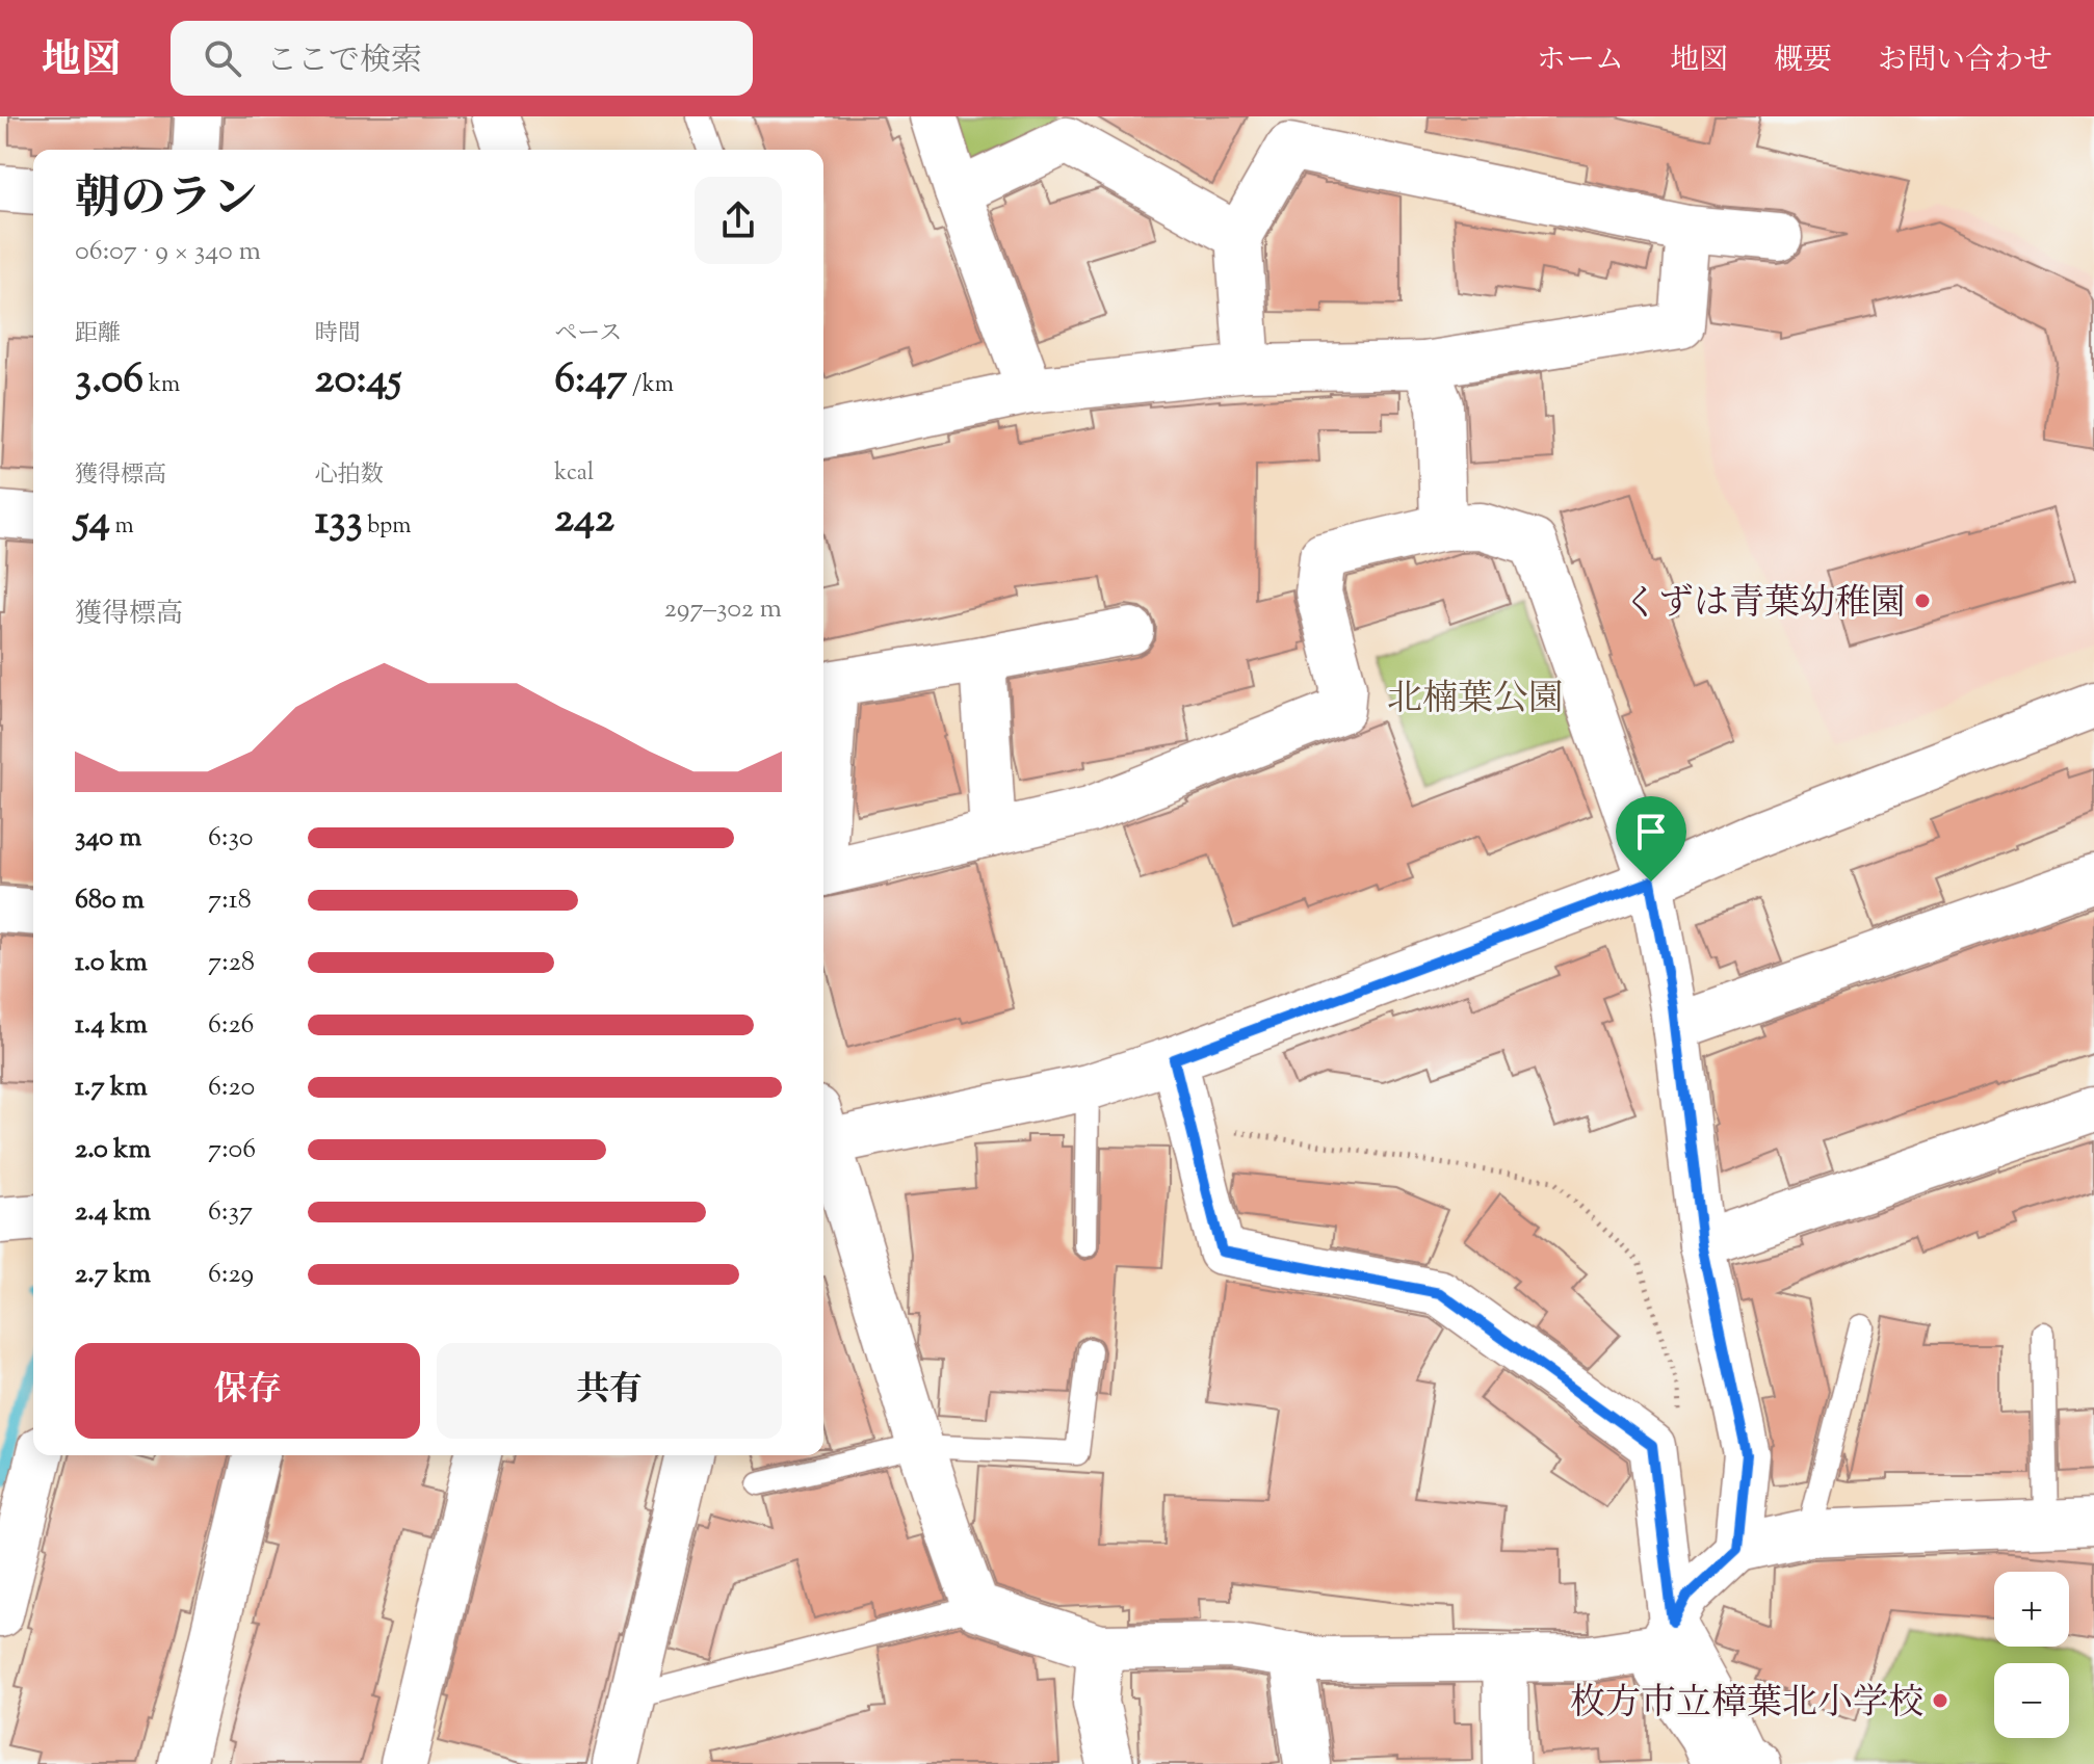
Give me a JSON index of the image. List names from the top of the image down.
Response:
{
  "parks": ["北楠葉公園"],
  "places": ["くずは青葉幼稚園", "枚方市立樟葉北小学校"],
  "page": {
    "header": "地図",
    "search": "ここで検索",
    "nav": [
      "ホーム",
      "地図",
      "概要",
      "お問い合わせ"
    ],
    "heading": ["朝のラン", "06:07 · 9 × 340 m"],
    "stats": [
      ["距離", "3.06 km"],
      ["時間", "20:45"],
      ["ペース", "6:47 /km"],
      ["獲得標高", "54 m"],
      ["心拍数", "133 bpm"],
      ["kcal", "242"]
    ],
    "chart": ["獲得標高", "297–302 m"],
    "list": [
      {
        "name": "340 m",
        "note": "6:30"
      },
      {
        "name": "680 m",
        "note": "7:18"
      },
      {
        "name": "1.0 km",
        "note": "7:28"
      },
      {
        "name": "1.4 km",
        "note": "6:26"
      },
      {
        "name": "1.7 km",
        "note": "6:20"
      },
      {
        "name": "2.0 km",
        "note": "7:06"
      },
      {
        "name": "2.4 km",
        "note": "6:37"
      },
      {
        "name": "2.7 km",
        "note": "6:29"
      }
    ],
    "buttons": ["保存", "共有"],
    "map_buttons": ["+", "−"]
  }
}
